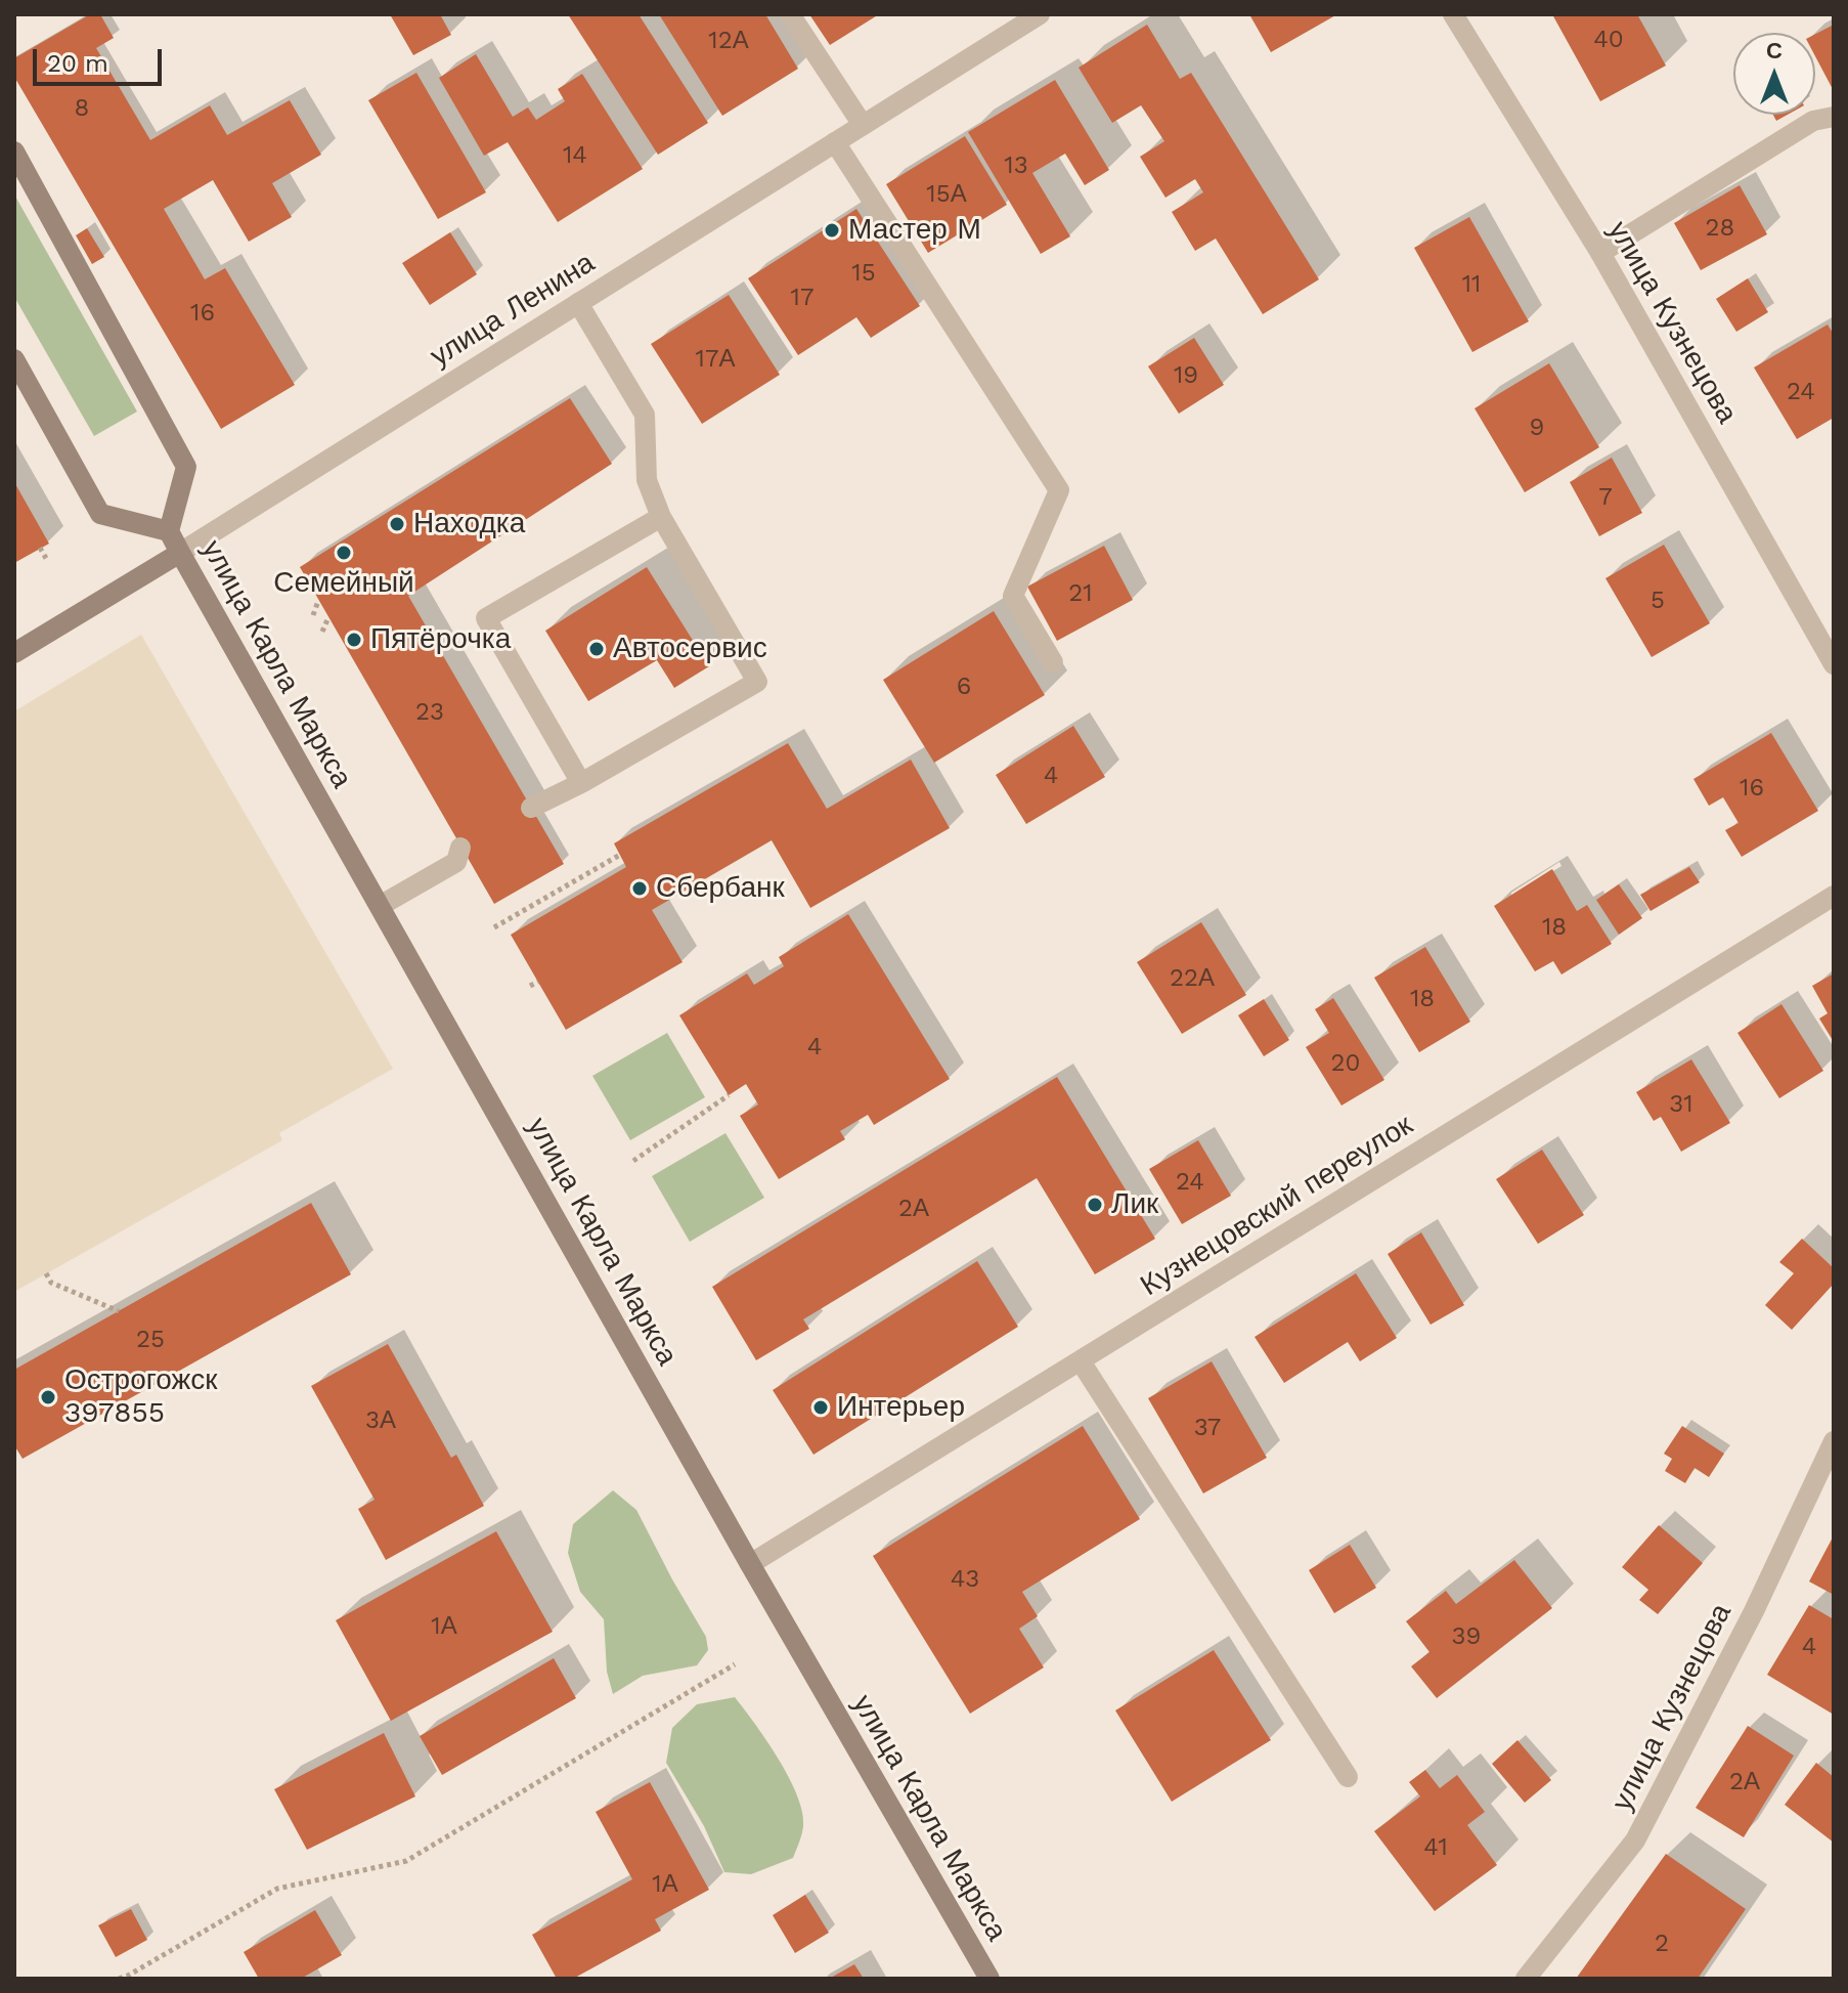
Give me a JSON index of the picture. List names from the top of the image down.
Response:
{
  "streets": {
    "main road": ["улица Ленина", "улица Карла Маркса"],
    "street": ["улица Кузнецова", "Кузнецовский переулок"]
  },
  "crossings": [
    ["улица Ленина", "улица Карла Маркса"],
    ["улица Карла Маркса", "Кузнецовский переулок"]
  ],
  "places": [
    "Мастер М",
    "Находка",
    "Семейный",
    "Пятёрочка",
    "Автосервис",
    "Сбербанк",
    "Лик",
    "Острогожск 397855",
    "Интерьер"
  ],
  "house_numbers": [
    "40",
    "12А",
    "8",
    "14",
    "13",
    "15А",
    "28",
    "15",
    "11",
    "17",
    "16",
    "17А",
    "19",
    "24",
    "9",
    "7",
    "21",
    "5",
    "6",
    "23",
    "4",
    "16",
    "18",
    "22А",
    "18",
    "4",
    "20",
    "31",
    "24",
    "2А",
    "25",
    "3А",
    "37",
    "43",
    "1А",
    "39",
    "4",
    "2А",
    "41",
    "1А",
    "2"
  ],
  "scale_bar": "20 m",
  "north": "top"
}
